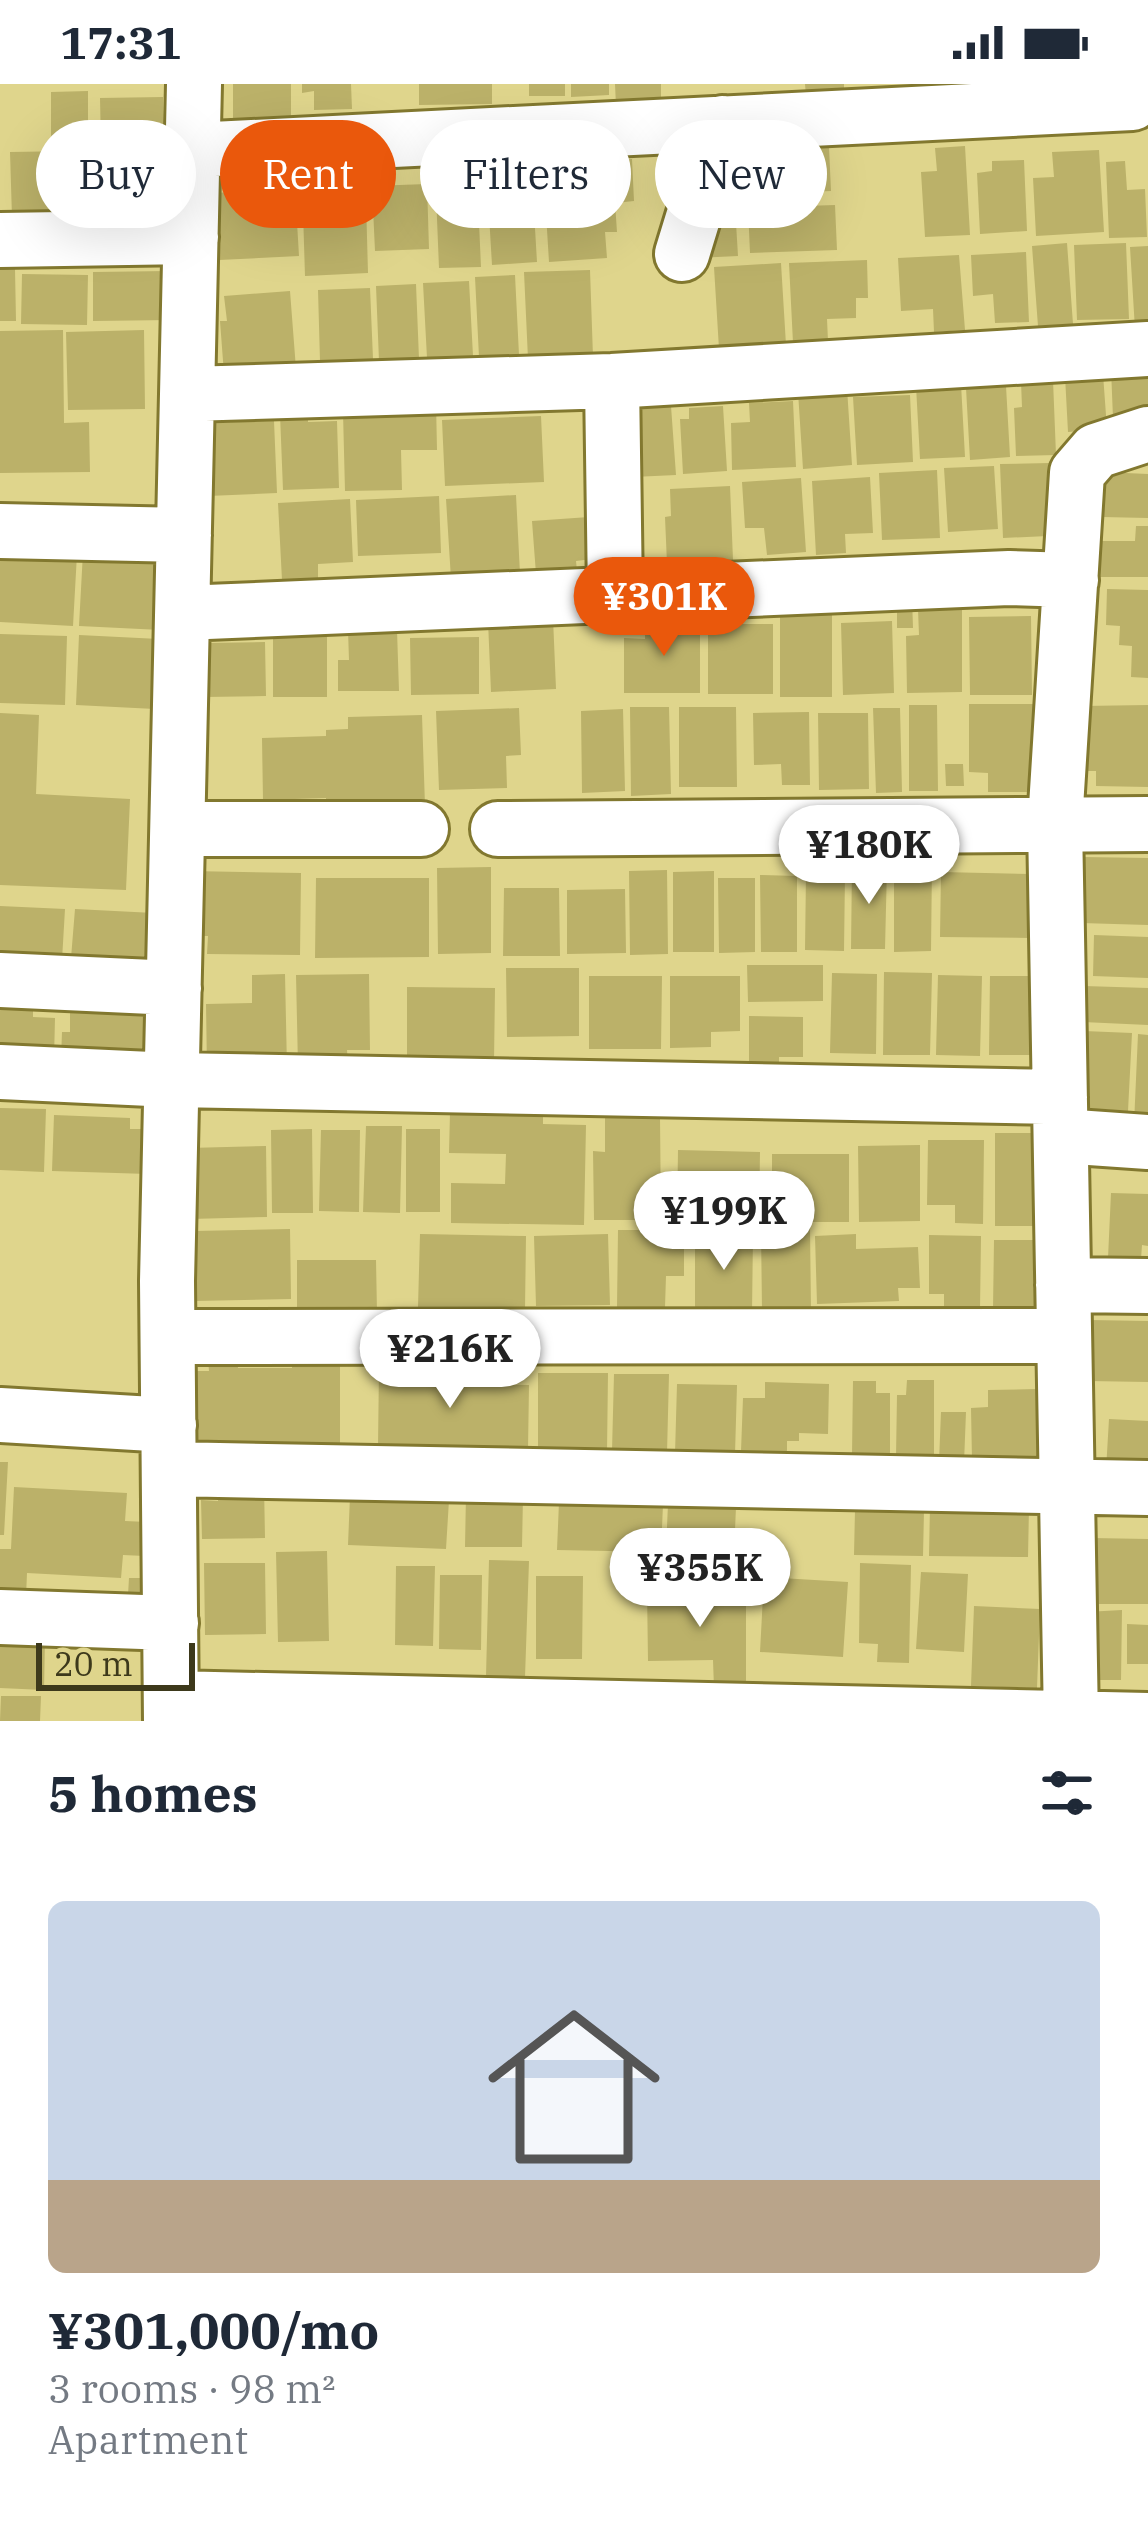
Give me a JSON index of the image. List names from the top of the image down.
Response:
{
  "scale_bar": "20 m",
  "page": {
    "status": "17:31",
    "chip": [
      "Buy",
      "Rent",
      "Filters",
      "New"
    ],
    "price": [
      "¥301K",
      "¥180K",
      "¥199K",
      "¥216K",
      "¥355K"
    ],
    "scale": "20 m",
    "heading": "5 homes",
    "list": [
      {
        "name": "¥301,000/mo",
        "note": "3 rooms · 98 m² · Apartment"
      }
    ]
  }
}
